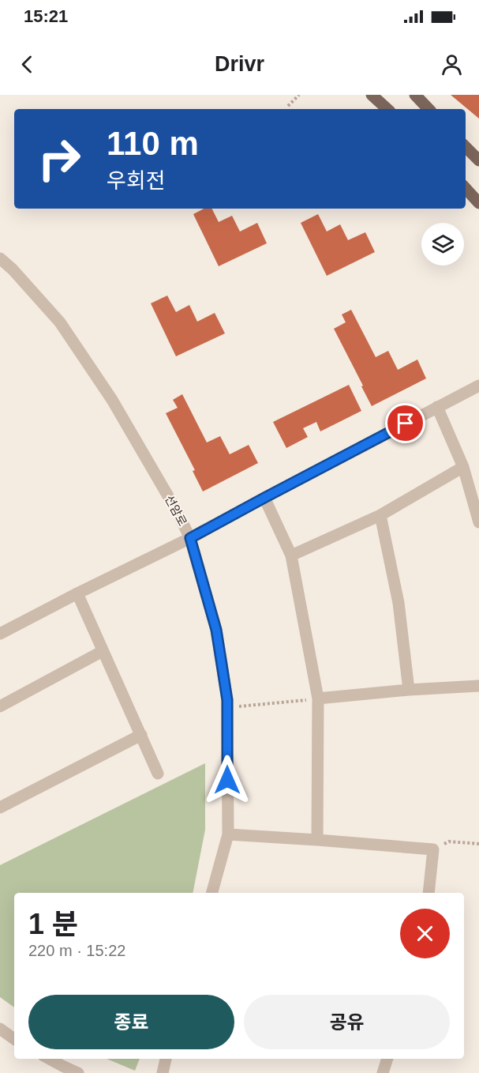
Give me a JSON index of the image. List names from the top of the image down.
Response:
{
  "streets": {
    "street": ["선암로"]
  },
  "page": {
    "status": "15:21",
    "header": "Drivr",
    "turn": ["110 m", "우회전"],
    "heading": ["1 분", "220 m · 15:22"],
    "buttons": ["종료", "공유"]
  }
}
